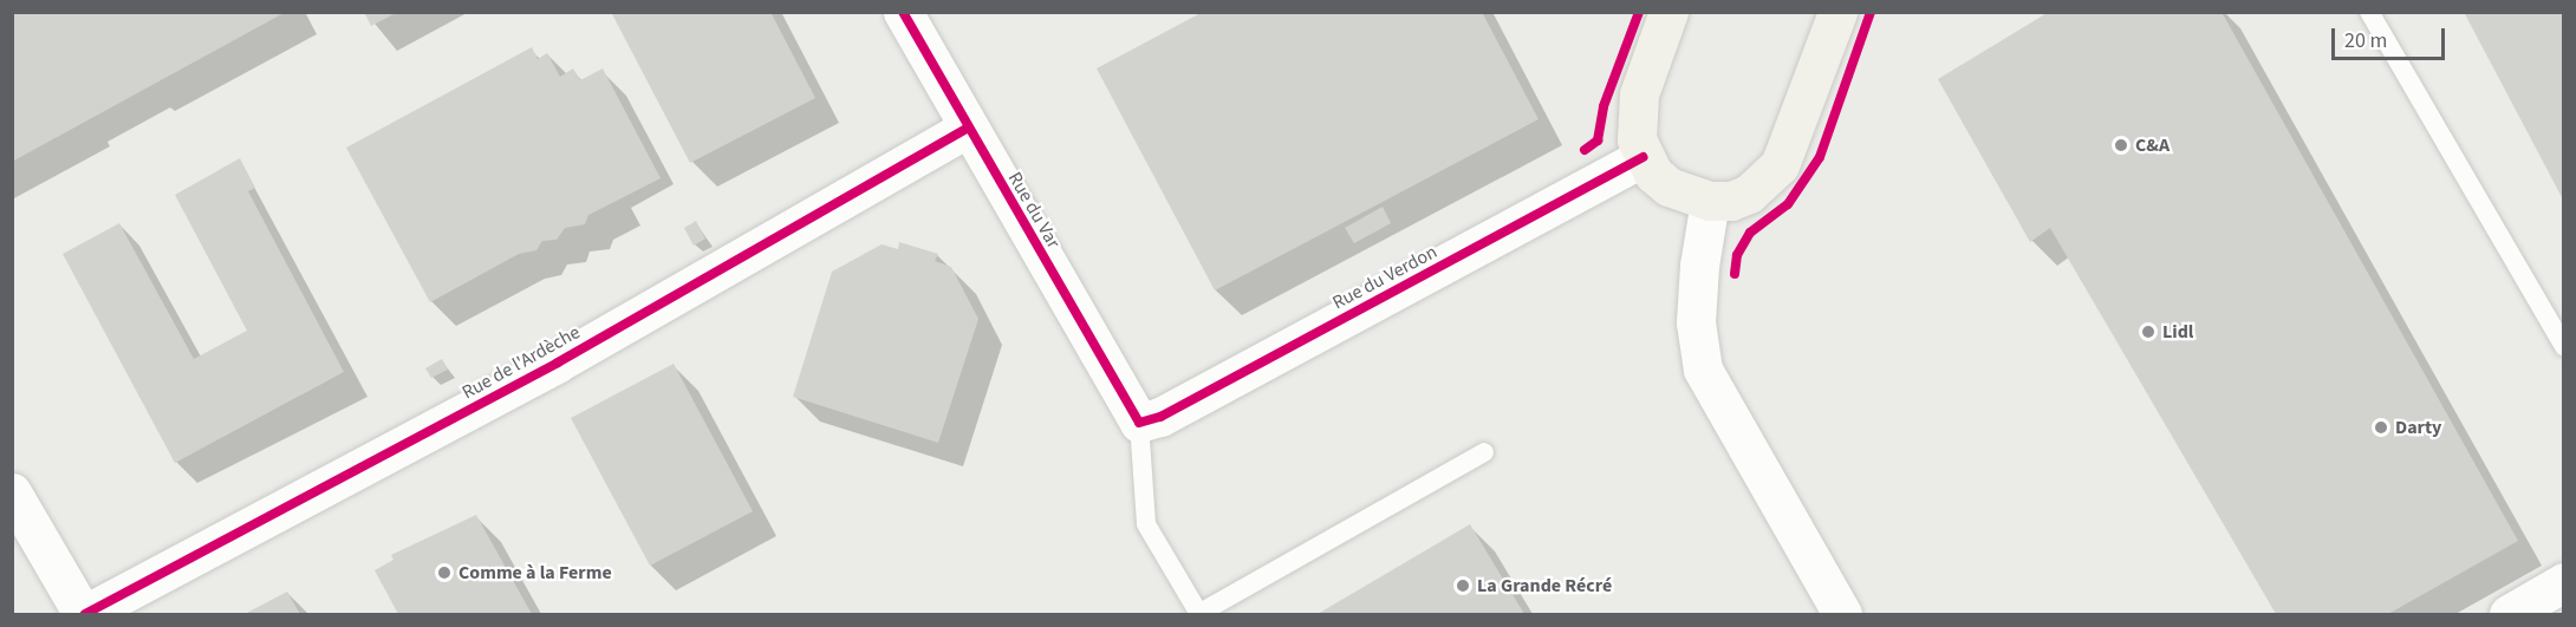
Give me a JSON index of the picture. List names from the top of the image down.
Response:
{
  "streets": {
    "street": ["Rue du Var", "Rue du Verdon", "Rue de l'Ardèche"]
  },
  "crossings": [
    ["Rue du Var", "Rue du Verdon"],
    ["Rue du Var", "Rue de l'Ardèche"]
  ],
  "places": [
    "C&A",
    "Lidl",
    "Darty",
    "Comme à la Ferme",
    "La Grande Récré"
  ],
  "scale_bar": "20 m"
}
